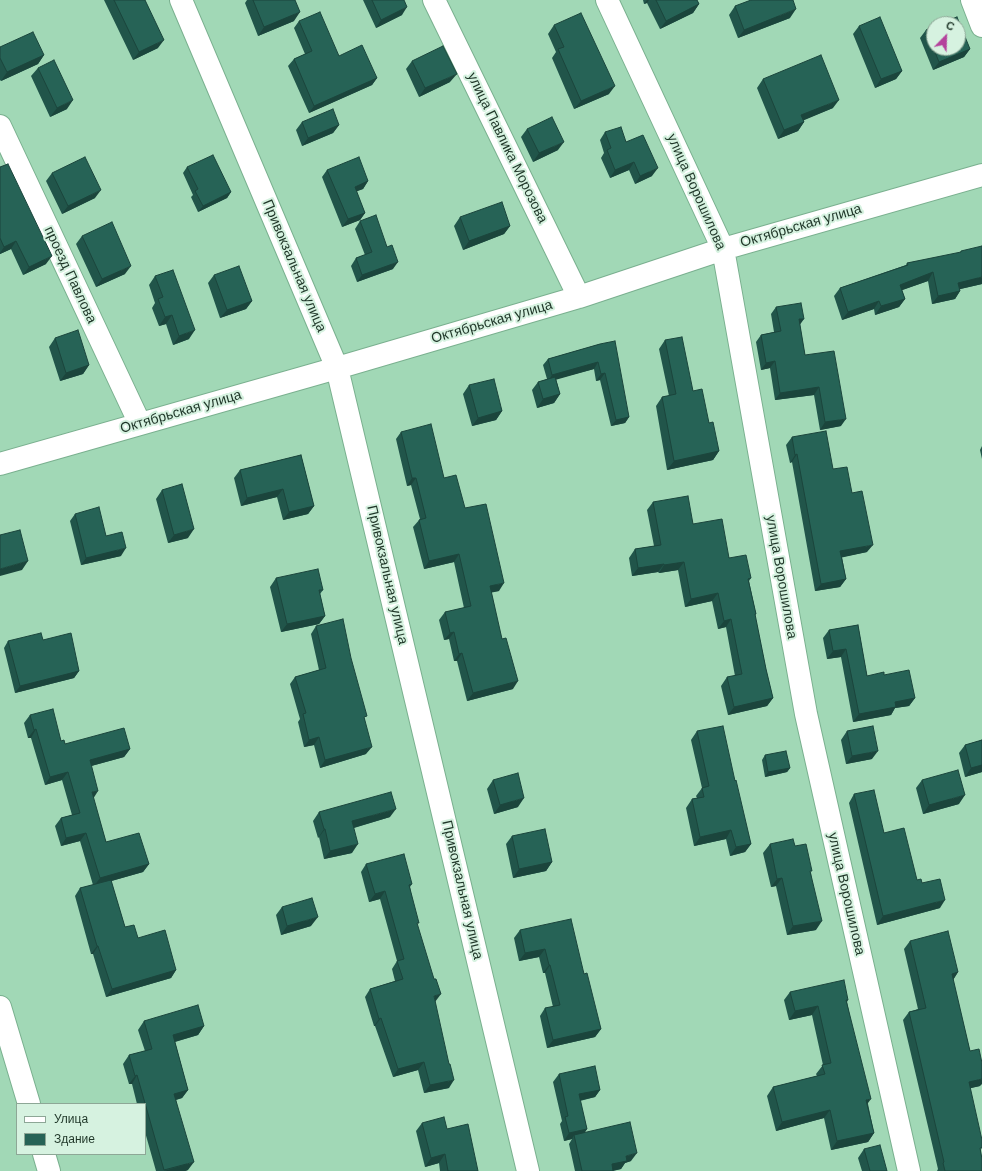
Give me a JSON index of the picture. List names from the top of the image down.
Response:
{
  "streets": {
    "street": [
      "улица Павлика Морозова",
      "улица Ворошилова",
      "Октябрьская улица",
      "Привокзальная улица",
      "проезд Павлова"
    ]
  },
  "crossings": [
    ["улица Павлика Морозова", "Октябрьская улица"],
    ["улица Ворошилова", "Октябрьская улица"],
    ["Октябрьская улица", "Привокзальная улица"],
    ["Октябрьская улица", "проезд Павлова"]
  ],
  "legend": ["Улица", "Здание"],
  "north": "top right"
}
